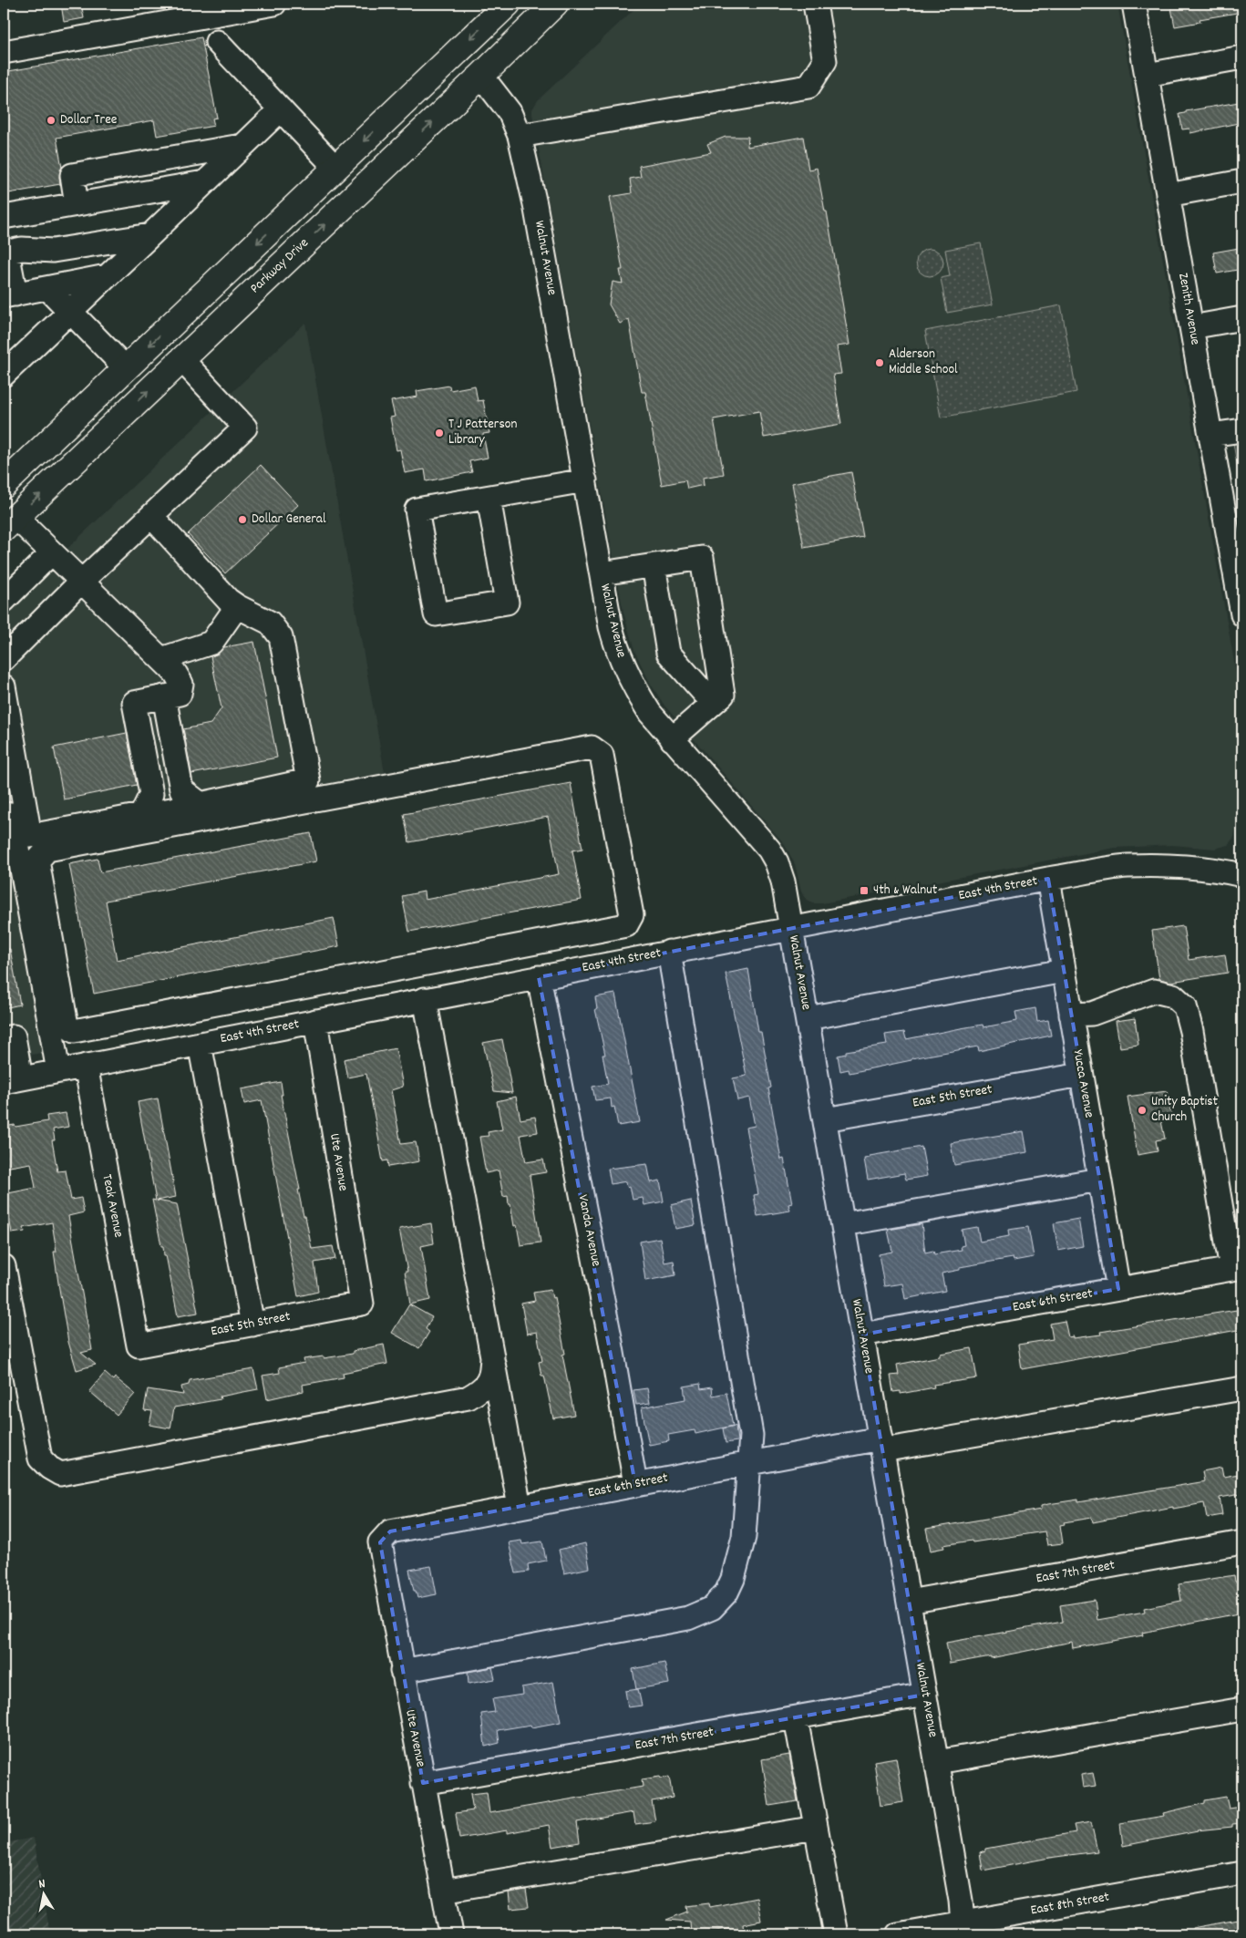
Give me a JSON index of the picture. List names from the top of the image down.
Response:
{
  "streets": {
    "highway": ["Parkway Drive"],
    "street": [
      "Walnut Avenue",
      "Zenith Avenue",
      "East 4th Street",
      "Yucca Avenue",
      "East 5th Street",
      "Ute Avenue",
      "Teak Avenue",
      "Vanda Avenue",
      "East 6th Street",
      "East 7th Street",
      "East 8th Street"
    ]
  },
  "crossings": [
    ["Walnut Avenue", "Parkway Drive"],
    ["Walnut Avenue", "East 4th Street"],
    ["Walnut Avenue", "East 5th Street"],
    ["Walnut Avenue", "East 6th Street"],
    ["Walnut Avenue", "East 7th Street"],
    ["Walnut Avenue", "East 8th Street"],
    ["East 4th Street", "Yucca Avenue"],
    ["East 4th Street", "Ute Avenue"],
    ["East 4th Street", "Teak Avenue"],
    ["East 4th Street", "Vanda Avenue"],
    ["Yucca Avenue", "East 5th Street"],
    ["Yucca Avenue", "East 6th Street"],
    ["East 5th Street", "Ute Avenue"],
    ["East 5th Street", "Teak Avenue"],
    ["Ute Avenue", "East 6th Street"],
    ["Ute Avenue", "East 7th Street"],
    ["Vanda Avenue", "East 6th Street"]
  ],
  "places": {
    "other": [
      "Dollar Tree",
      "Alderson Middle School",
      "T J Patterson Library",
      "Dollar General",
      "Unity Baptist Church"
    ],
    "transit": ["4th & Walnut"]
  },
  "north": "top"
}
